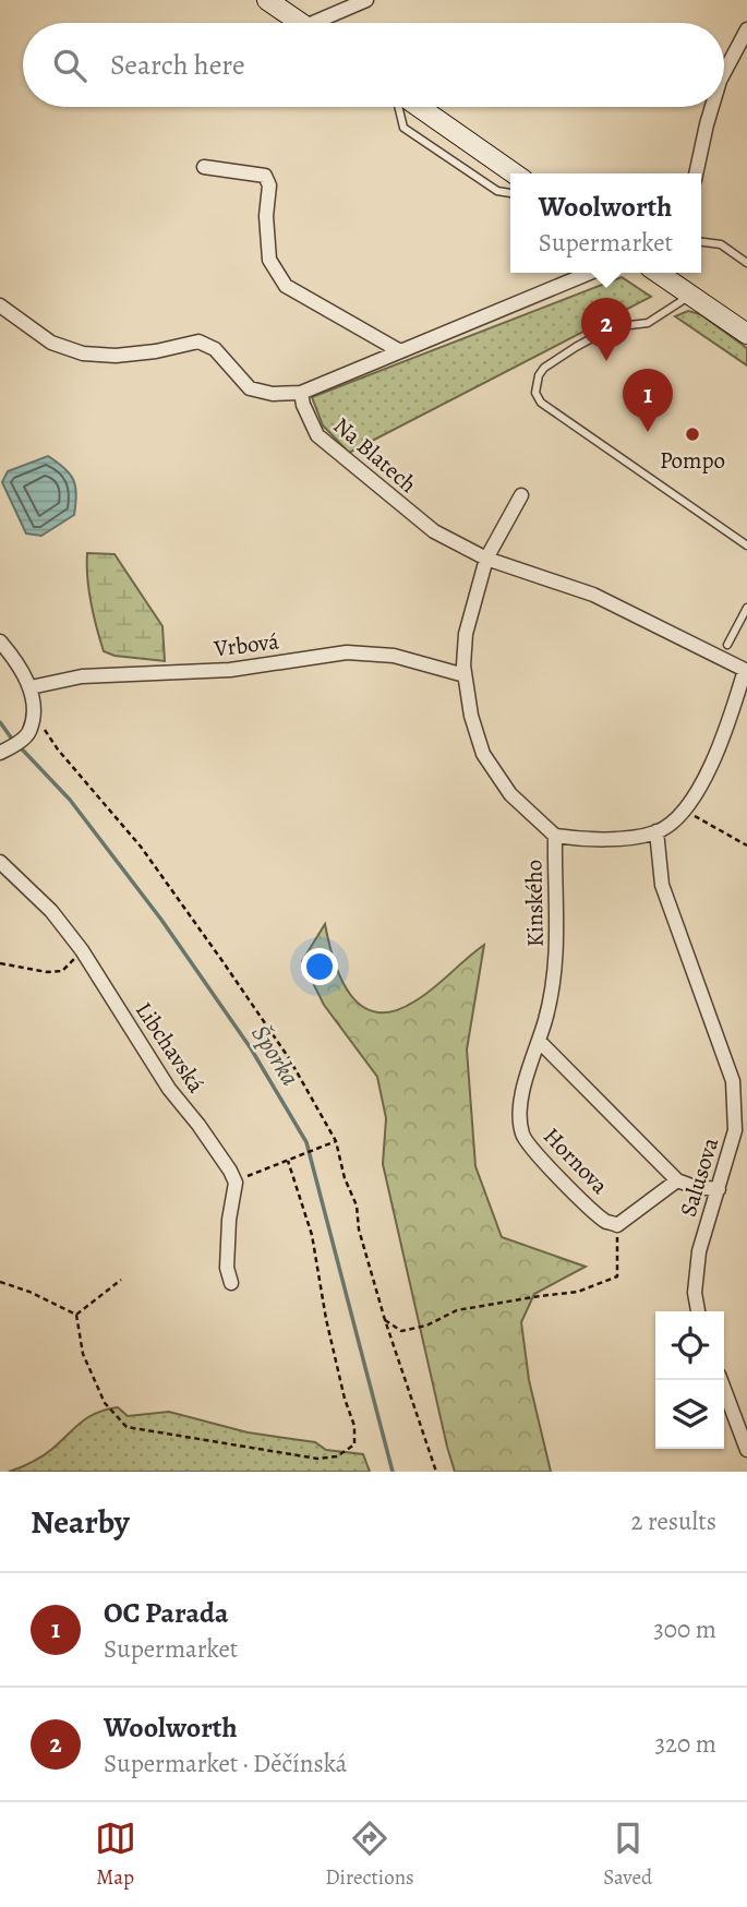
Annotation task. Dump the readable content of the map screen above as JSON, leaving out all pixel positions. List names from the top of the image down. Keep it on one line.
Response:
{"streets":{"street":["Na Blatech","Vrbová","Kinského","Libchavská","Hornova","Salusova"]},"crossings":[["Na Blatech","Kinského"],["Vrbová","Kinského"],["Kinského","Hornova"]],"water":["Šporka"],"places":["Pompo"],"page":{"search":"Search here","popup":["Woolworth","Supermarket"],"pins":["2","1"],"heading":["Nearby","2 results"],"list":[{"mark":"1","name":"OC Parada","note":"Supermarket","value":"300 m"},{"mark":"2","name":"Woolworth","note":"Supermarket · Děčínská","value":"320 m"}],"nav":["Map","Directions","Saved"]}}
